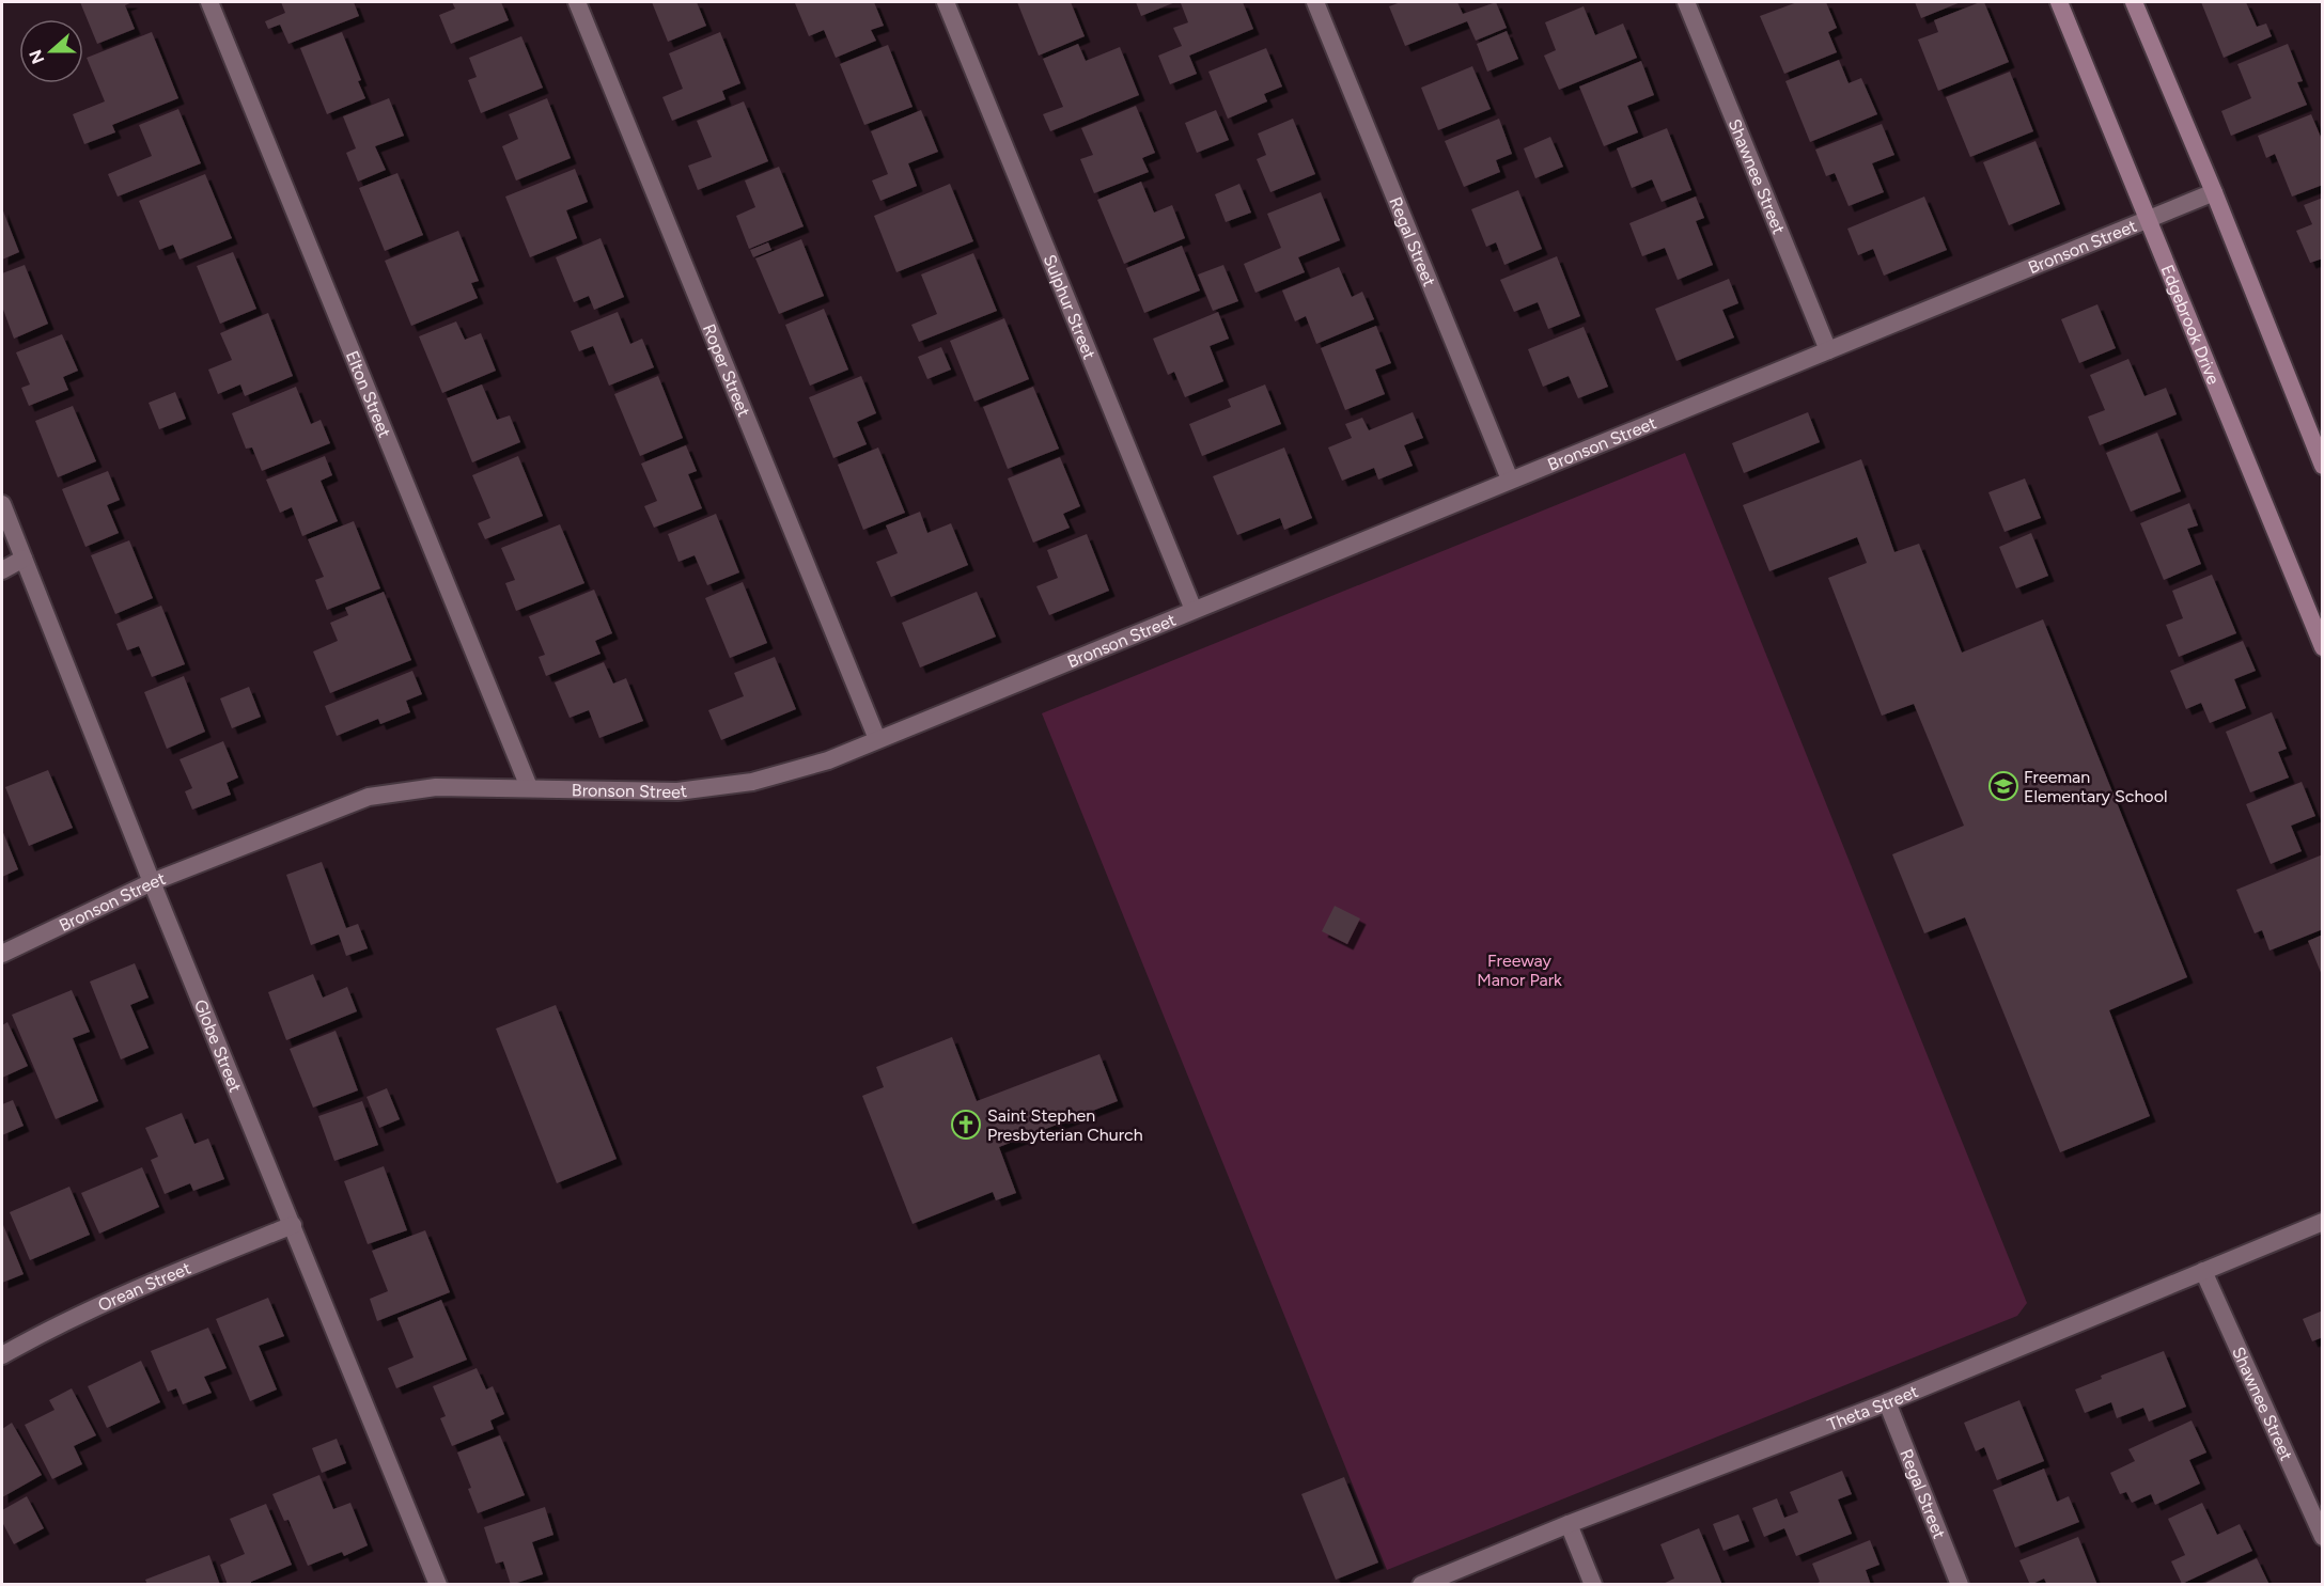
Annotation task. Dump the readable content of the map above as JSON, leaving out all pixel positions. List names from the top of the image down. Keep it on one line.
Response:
{"streets":{"main road":["Edgebrook Drive"],"street":["Shawnee Street","Regal Street","Bronson Street","Sulphur Street","Roper Street","Elton Street","Globe Street","Orean Street","Theta Street"]},"crossings":[["Shawnee Street","Bronson Street"],["Shawnee Street","Theta Street"],["Regal Street","Bronson Street"],["Regal Street","Theta Street"],["Bronson Street","Sulphur Street"],["Bronson Street","Edgebrook Drive"],["Bronson Street","Roper Street"],["Bronson Street","Elton Street"],["Bronson Street","Globe Street"],["Globe Street","Orean Street"]],"parks":["Freeway Manor Park"],"places":{"school or university":["Freeman Elementary School"],"church":["Saint Stephen Presbyterian Church"]},"north":"left"}
